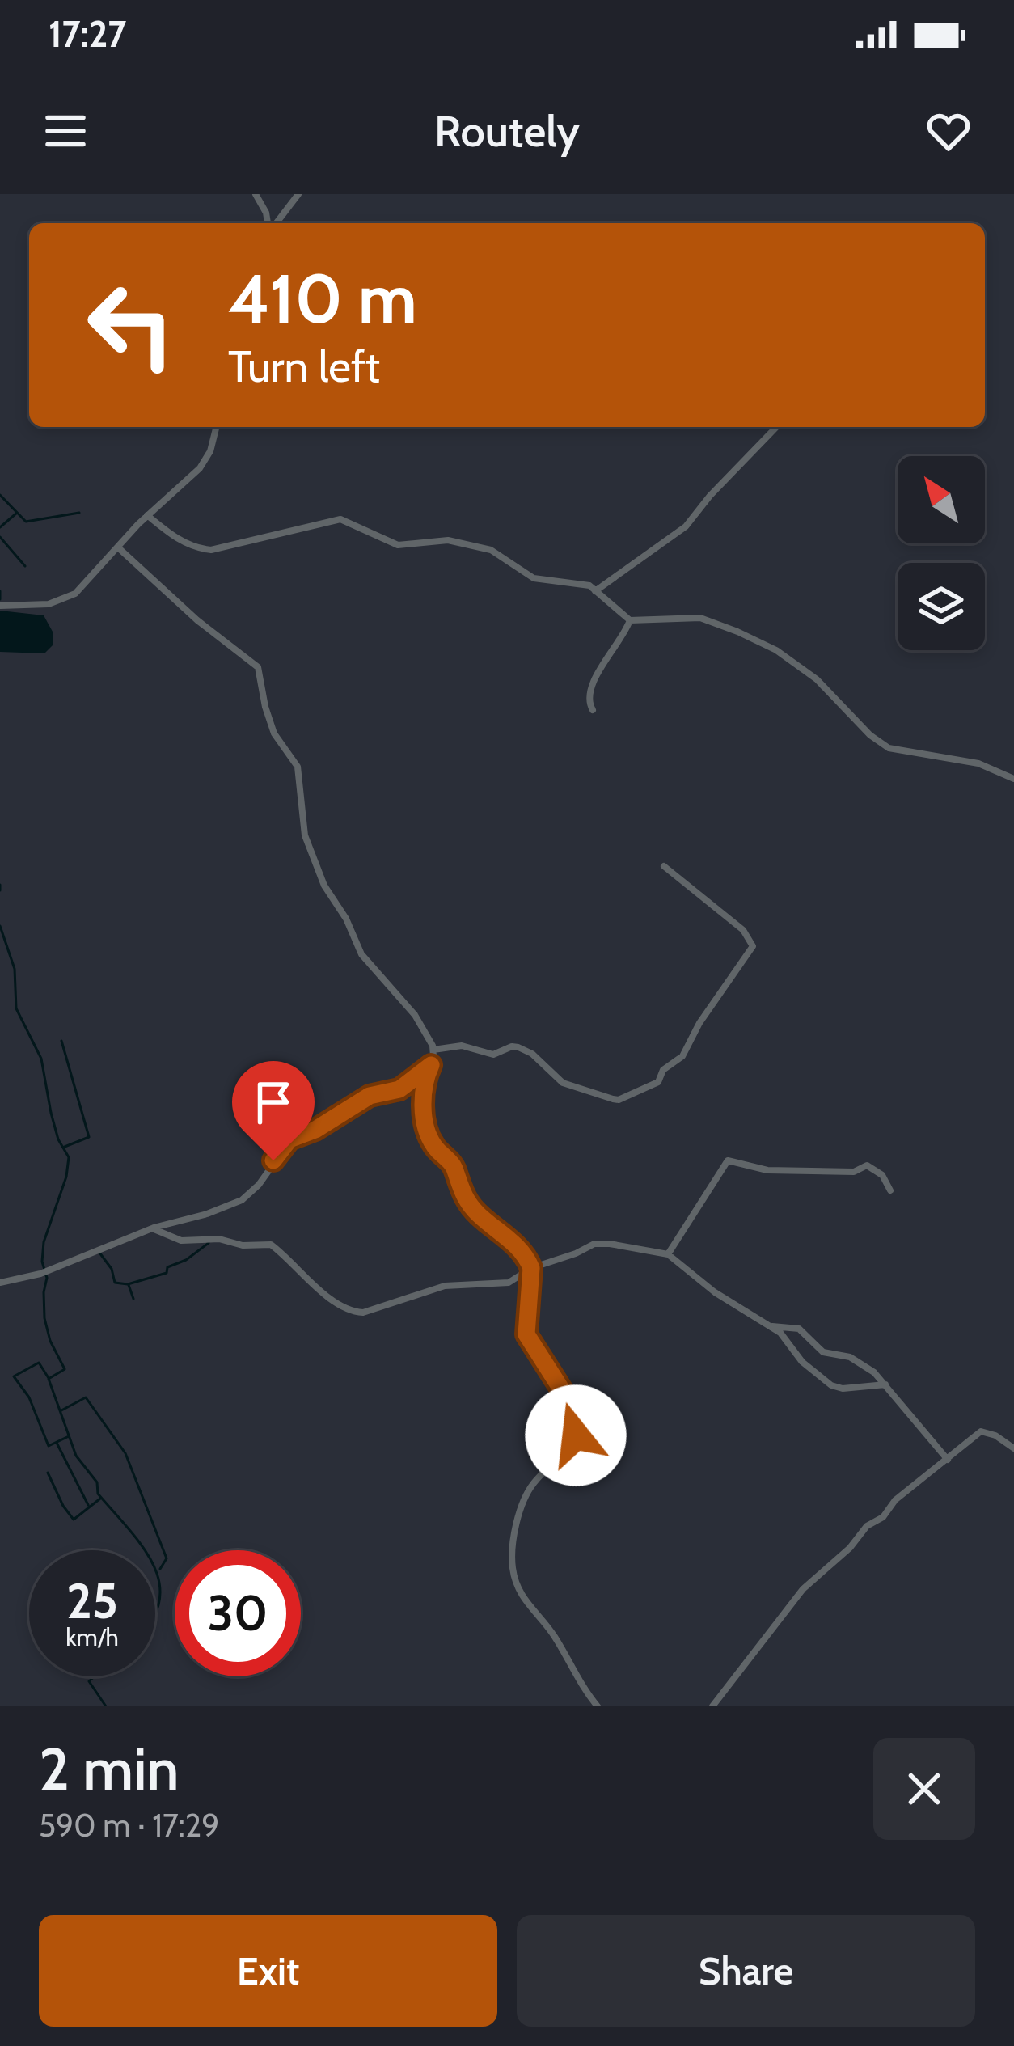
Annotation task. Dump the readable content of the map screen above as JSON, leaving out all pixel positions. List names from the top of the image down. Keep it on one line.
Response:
{"north":"top left","page":{"status":"17:27","header":"Routely","turn":["410 m","Turn left"],"speed":"25 km/h","limit":"30","heading":["2 min","590 m · 17:29"],"buttons":["Exit","Share"]}}
